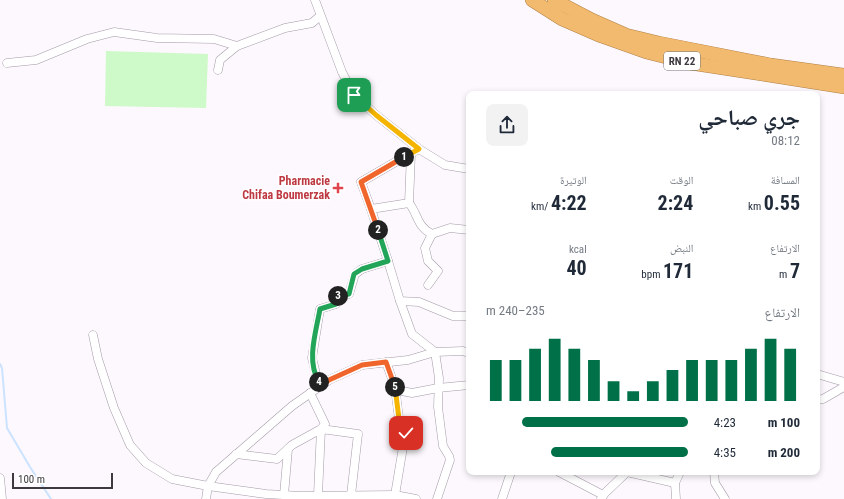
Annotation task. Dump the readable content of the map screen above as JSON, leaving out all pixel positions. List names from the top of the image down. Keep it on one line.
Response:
{"streets":{"highway":["RN 22"]},"places":{"health":["Pharmacie Chifaa Boumerzak"]},"scale_bar":"100 m","page":{"heading":["جري صباحي","08:12"],"pins":["1","2","3","4","5"],"stats":[["المسافة","0.55 km"],["الوقت","2:24"],["الوتيرة","4:22 /km"],["الارتفاع","7 m"],["النبض","171 bpm"],["kcal","40"]],"chart":["الارتفاع","235–240 m"],"list":[{"name":"100 m","note":"4:23"},{"name":"200 m","note":"4:35"}],"scale":"100 m"}}
